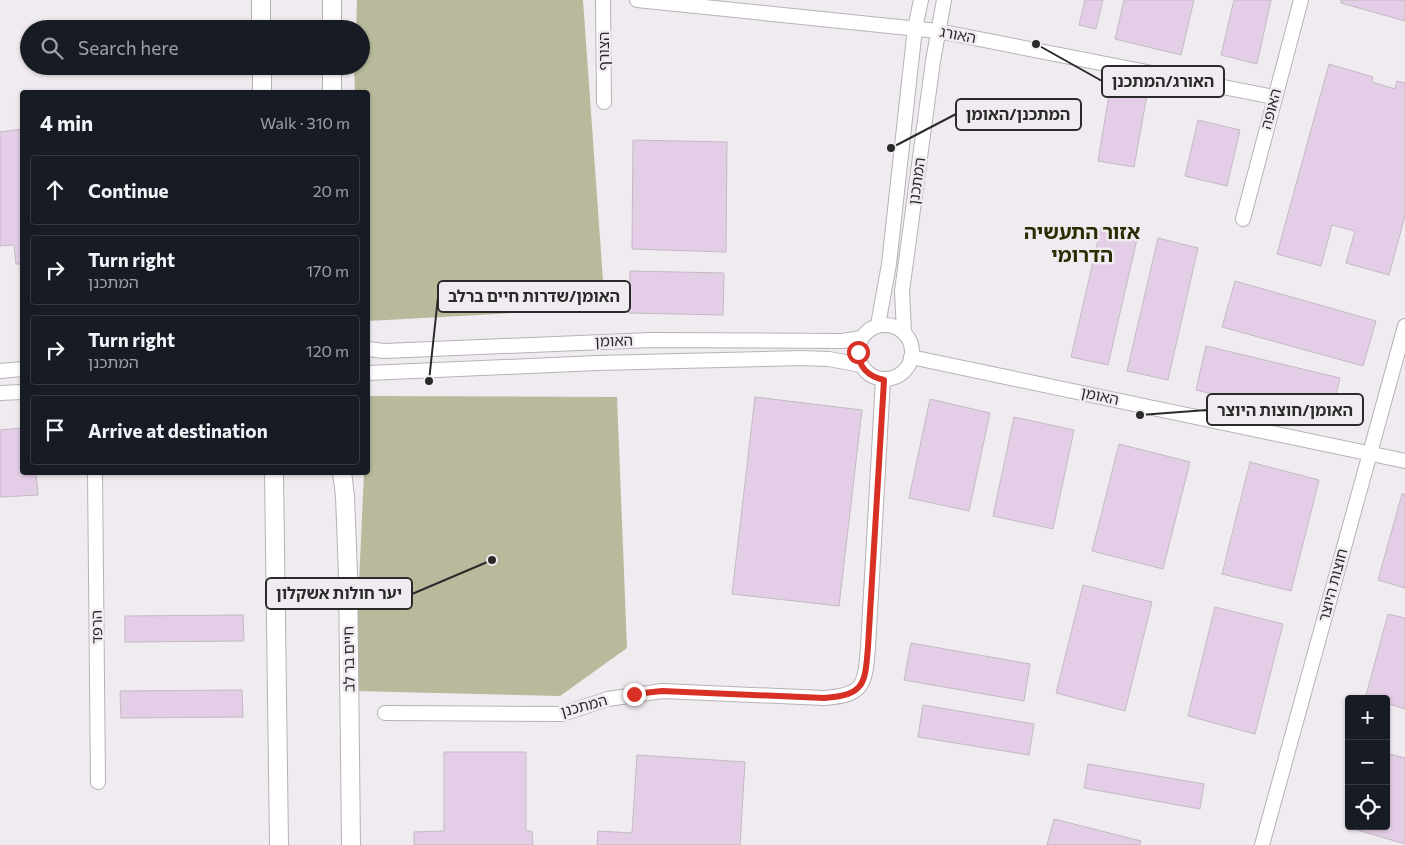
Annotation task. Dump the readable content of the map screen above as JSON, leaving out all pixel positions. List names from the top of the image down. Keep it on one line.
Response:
{"streets":{"main road":["חיים בר לב"],"street":["האורג","הצורף","האופה","המתכנן","האומן","חוצות היוצר","הרפד"]},"crossings":[["האורג","האופה"],["האורג","המתכנן"],["המתכנן","האומן"],["האומן","חוצות היוצר"]],"districts":["אזור התעשיה הדרומי"],"places":["האורג/המתכנן","המתכנן/האומן","האומן/שדרות חיים ברלב","האומן/חוצות היוצר","יער חולות אשקלון"],"page":{"search":"Search here","heading":["4 min","Walk · 310 m"],"list":[["Continue","20 m"],["Turn right","המתכנן","170 m"],["Turn right","המתכנן","120 m"],"Arrive at destination"],"map_buttons":["+","−"]}}
